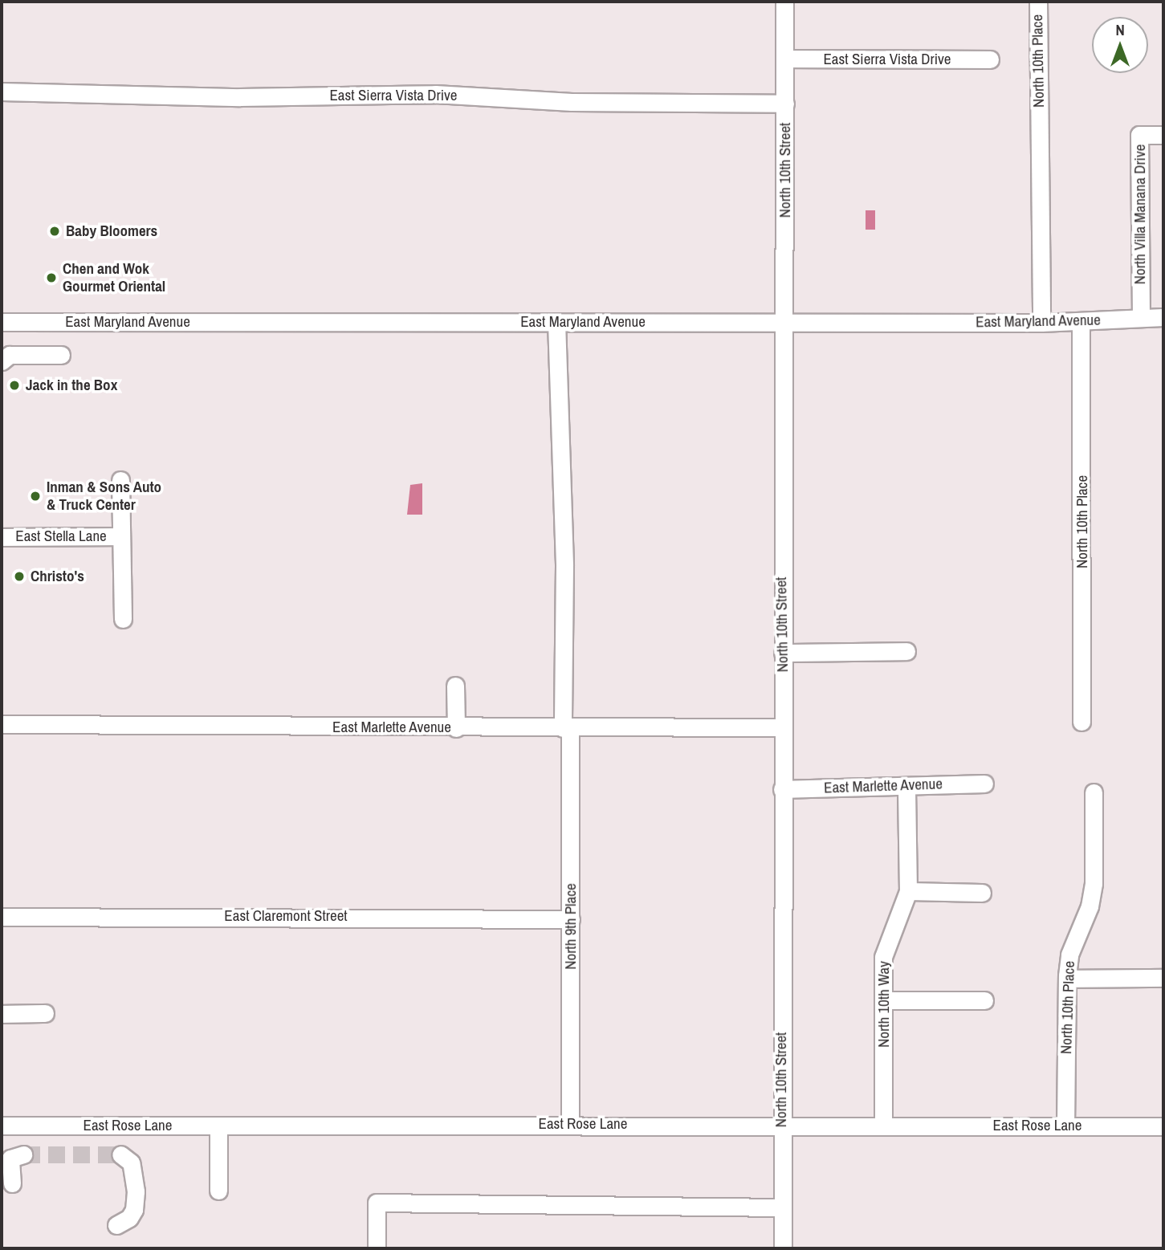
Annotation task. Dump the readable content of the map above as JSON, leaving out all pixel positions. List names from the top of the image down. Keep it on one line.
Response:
{"streets":{"street":["East Sierra Vista Drive","North 10th Place","North 10th Street","North Villa Manana Drive","East Maryland Avenue","East Stella Lane","East Marlette Avenue","East Claremont Street","North 9th Place","North 10th Way","East Rose Lane"]},"crossings":[["East Sierra Vista Drive","North 10th Street"],["North 10th Place","East Maryland Avenue"],["North 10th Place","East Rose Lane"],["North 10th Street","East Maryland Avenue"],["North 10th Street","East Marlette Avenue"],["North 10th Street","East Rose Lane"],["North Villa Manana Drive","East Maryland Avenue"],["East Maryland Avenue","North 9th Place"],["East Marlette Avenue","North 9th Place"],["East Marlette Avenue","North 10th Way"],["East Claremont Street","North 9th Place"],["North 9th Place","East Rose Lane"],["North 10th Way","East Rose Lane"]],"places":["Baby Bloomers","Chen and Wok Gourmet Oriental","Jack in the Box","Inman & Sons Auto & Truck Center","Christo's"],"north":"top"}
